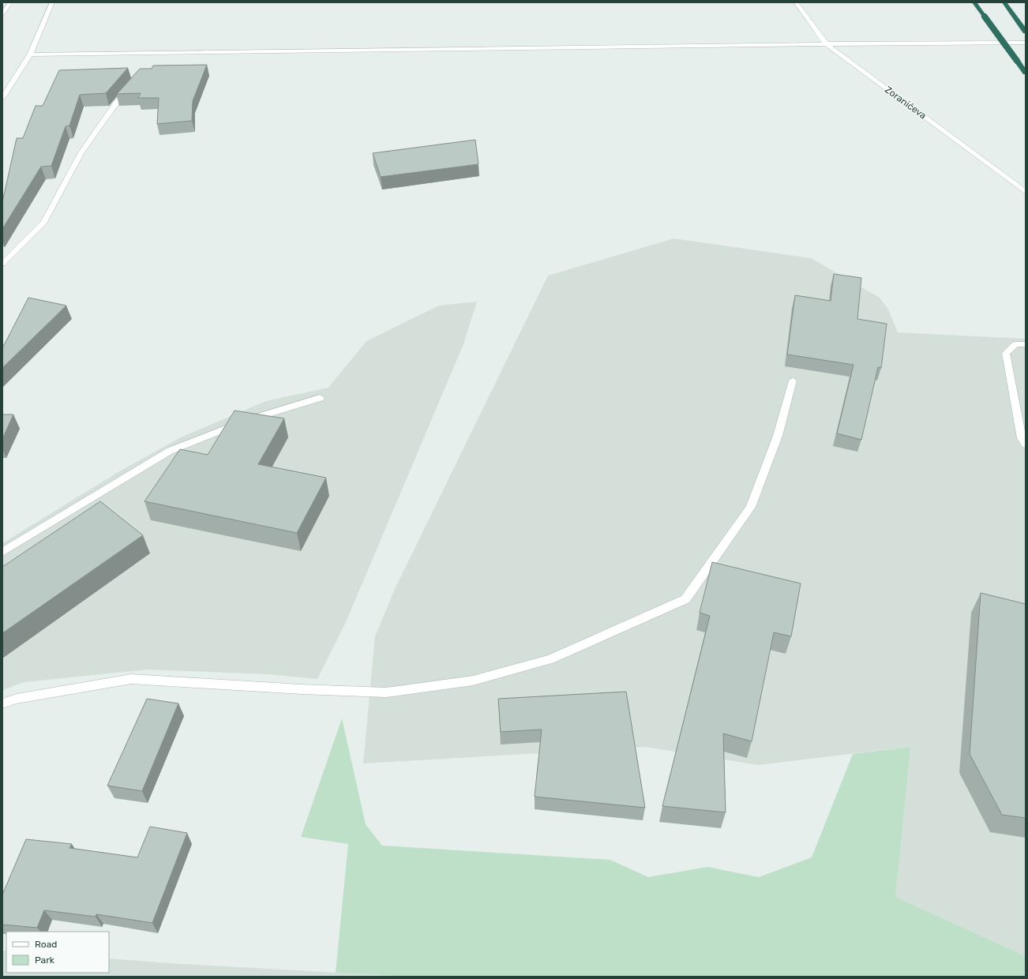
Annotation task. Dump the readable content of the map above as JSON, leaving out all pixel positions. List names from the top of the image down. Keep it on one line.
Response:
{"streets":{"street":["Zoranićeva"]},"legend":["Road","Park"]}
